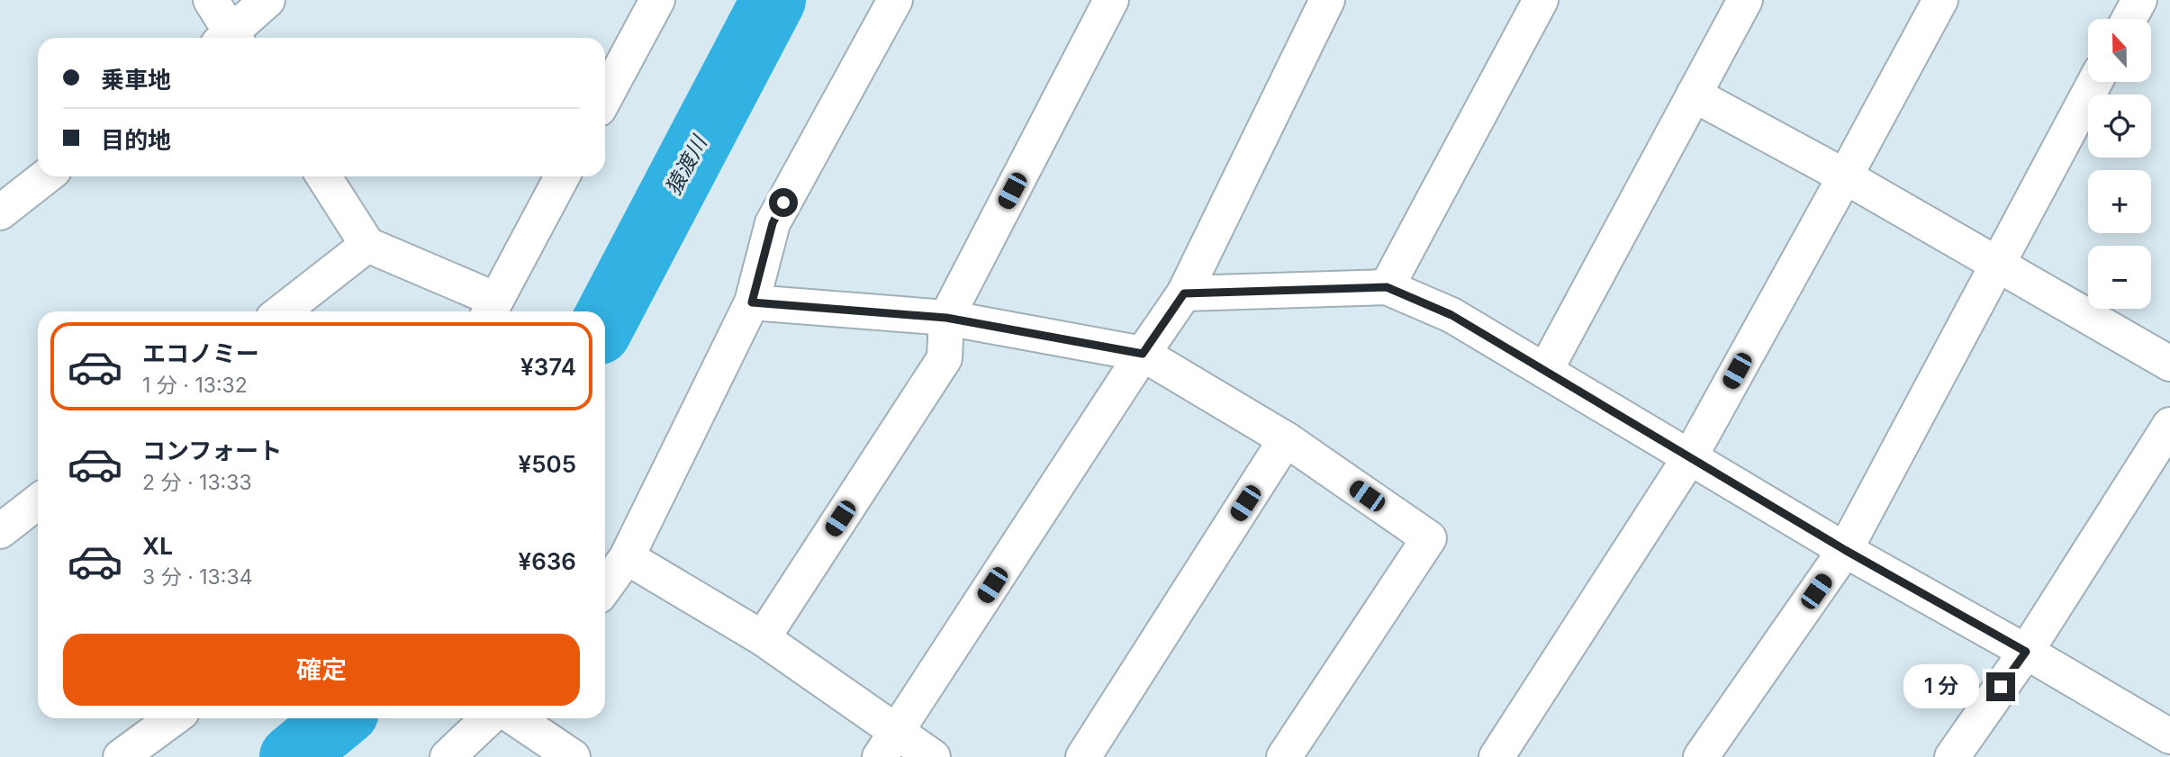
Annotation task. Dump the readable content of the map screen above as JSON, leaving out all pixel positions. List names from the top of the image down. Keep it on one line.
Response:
{"water":["猿渡川"],"north":"top","page":{"map_buttons":["+","−"],"banner":["乗車地","目的地"],"list":[{"name":"エコノミー","note":"1 分 · 13:32","value":"¥374"},{"name":"コンフォート","note":"2 分 · 13:33","value":"¥505"},{"name":"XL","note":"3 分 · 13:34","value":"¥636"}],"buttons":"確定","bubble":"1 分"}}
